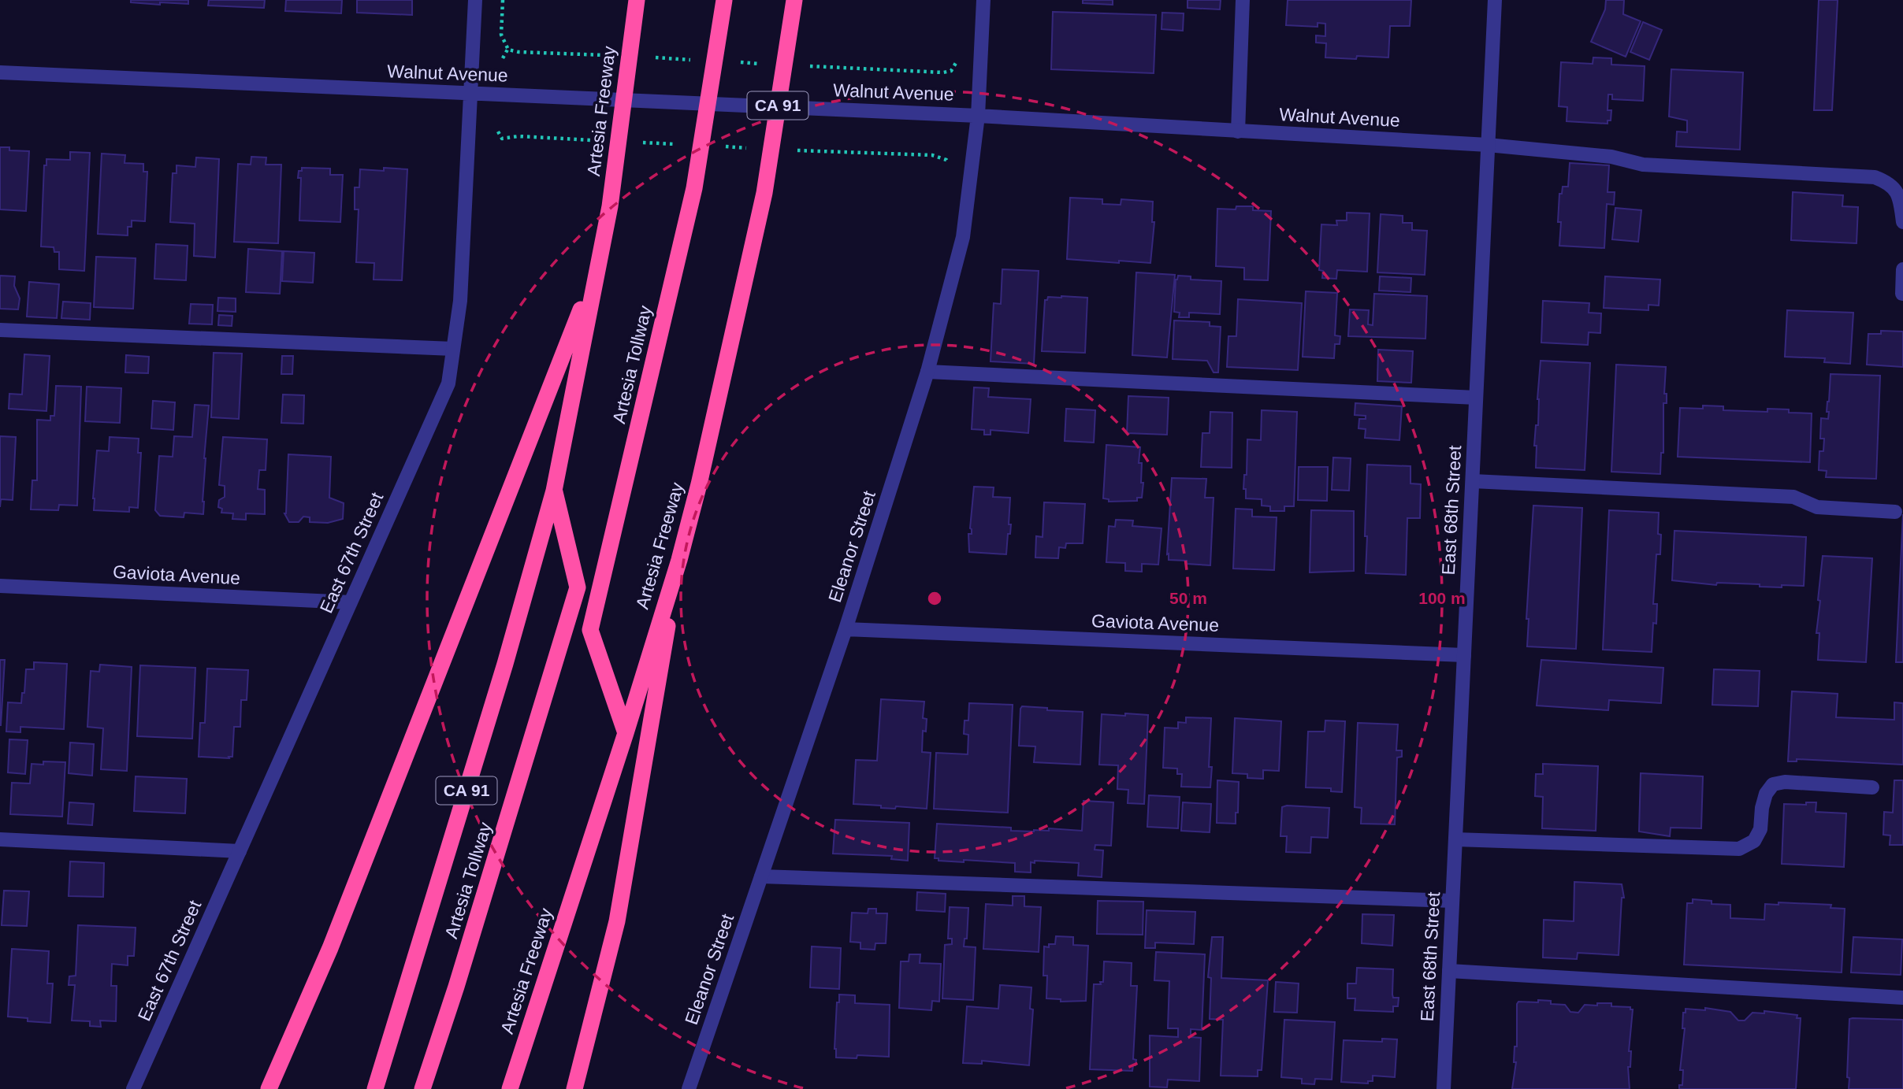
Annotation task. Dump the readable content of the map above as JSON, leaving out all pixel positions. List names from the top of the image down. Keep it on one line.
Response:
{"streets":{"highway":["CA 91","Artesia Freeway","Artesia Tollway"],"street":["Walnut Avenue","East 68th Street","Eleanor Street","East 67th Street","Gaviota Avenue"]},"crossings":[["Walnut Avenue","East 68th Street"],["Walnut Avenue","Eleanor Street"],["Walnut Avenue","East 67th Street"],["Artesia Freeway","Artesia Tollway"],["East 68th Street","Gaviota Avenue"],["Eleanor Street","Gaviota Avenue"],["East 67th Street","Gaviota Avenue"]],"rings":["50 m","100 m"]}
